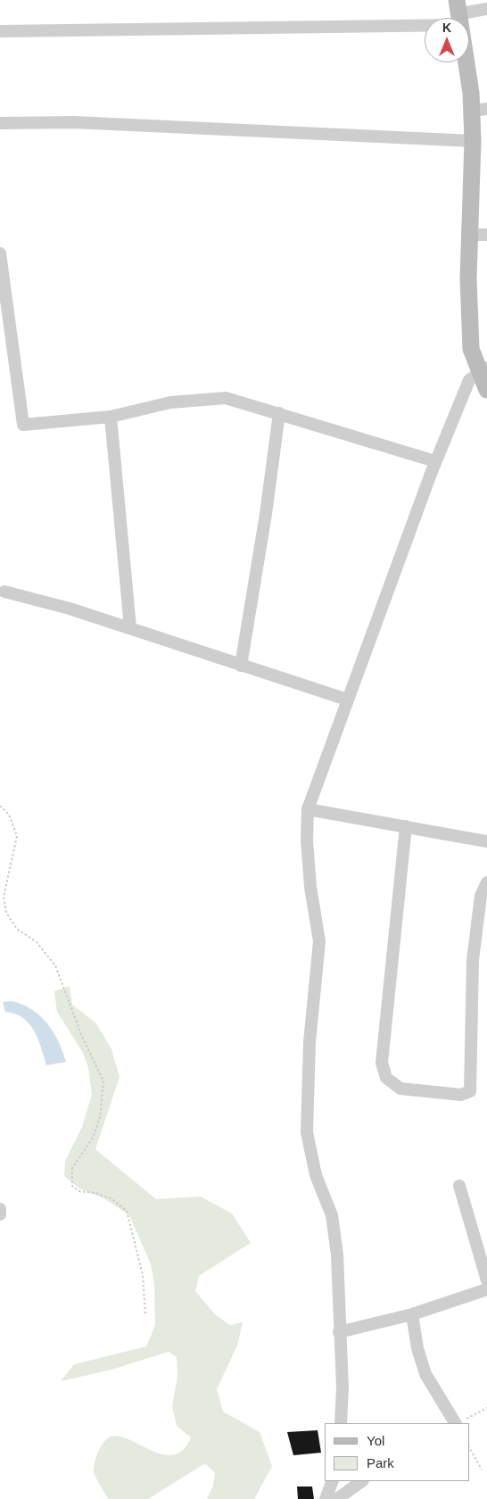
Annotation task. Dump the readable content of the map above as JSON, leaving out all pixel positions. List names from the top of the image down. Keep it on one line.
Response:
{"legend":["Yol","Park"],"north":"top"}
